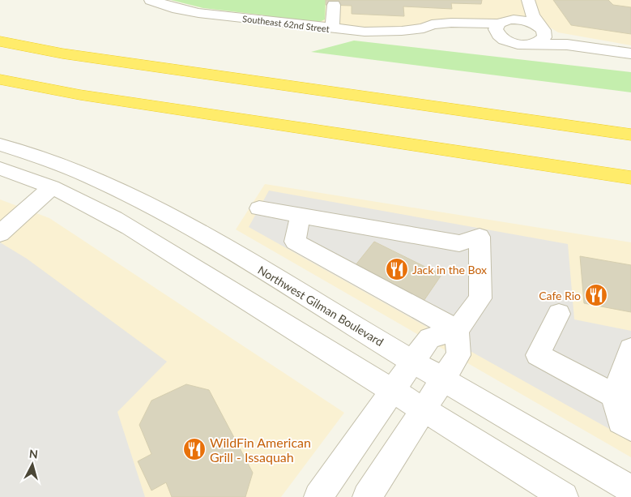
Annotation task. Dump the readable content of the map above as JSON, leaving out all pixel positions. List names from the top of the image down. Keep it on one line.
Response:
{"streets":{"street":["Southeast 62nd Street","Northwest Gilman Boulevard"]},"places":{"restaurant":["Jack in the Box","Cafe Rio","WildFin American Grill - Issaquah"]},"north":"top"}
